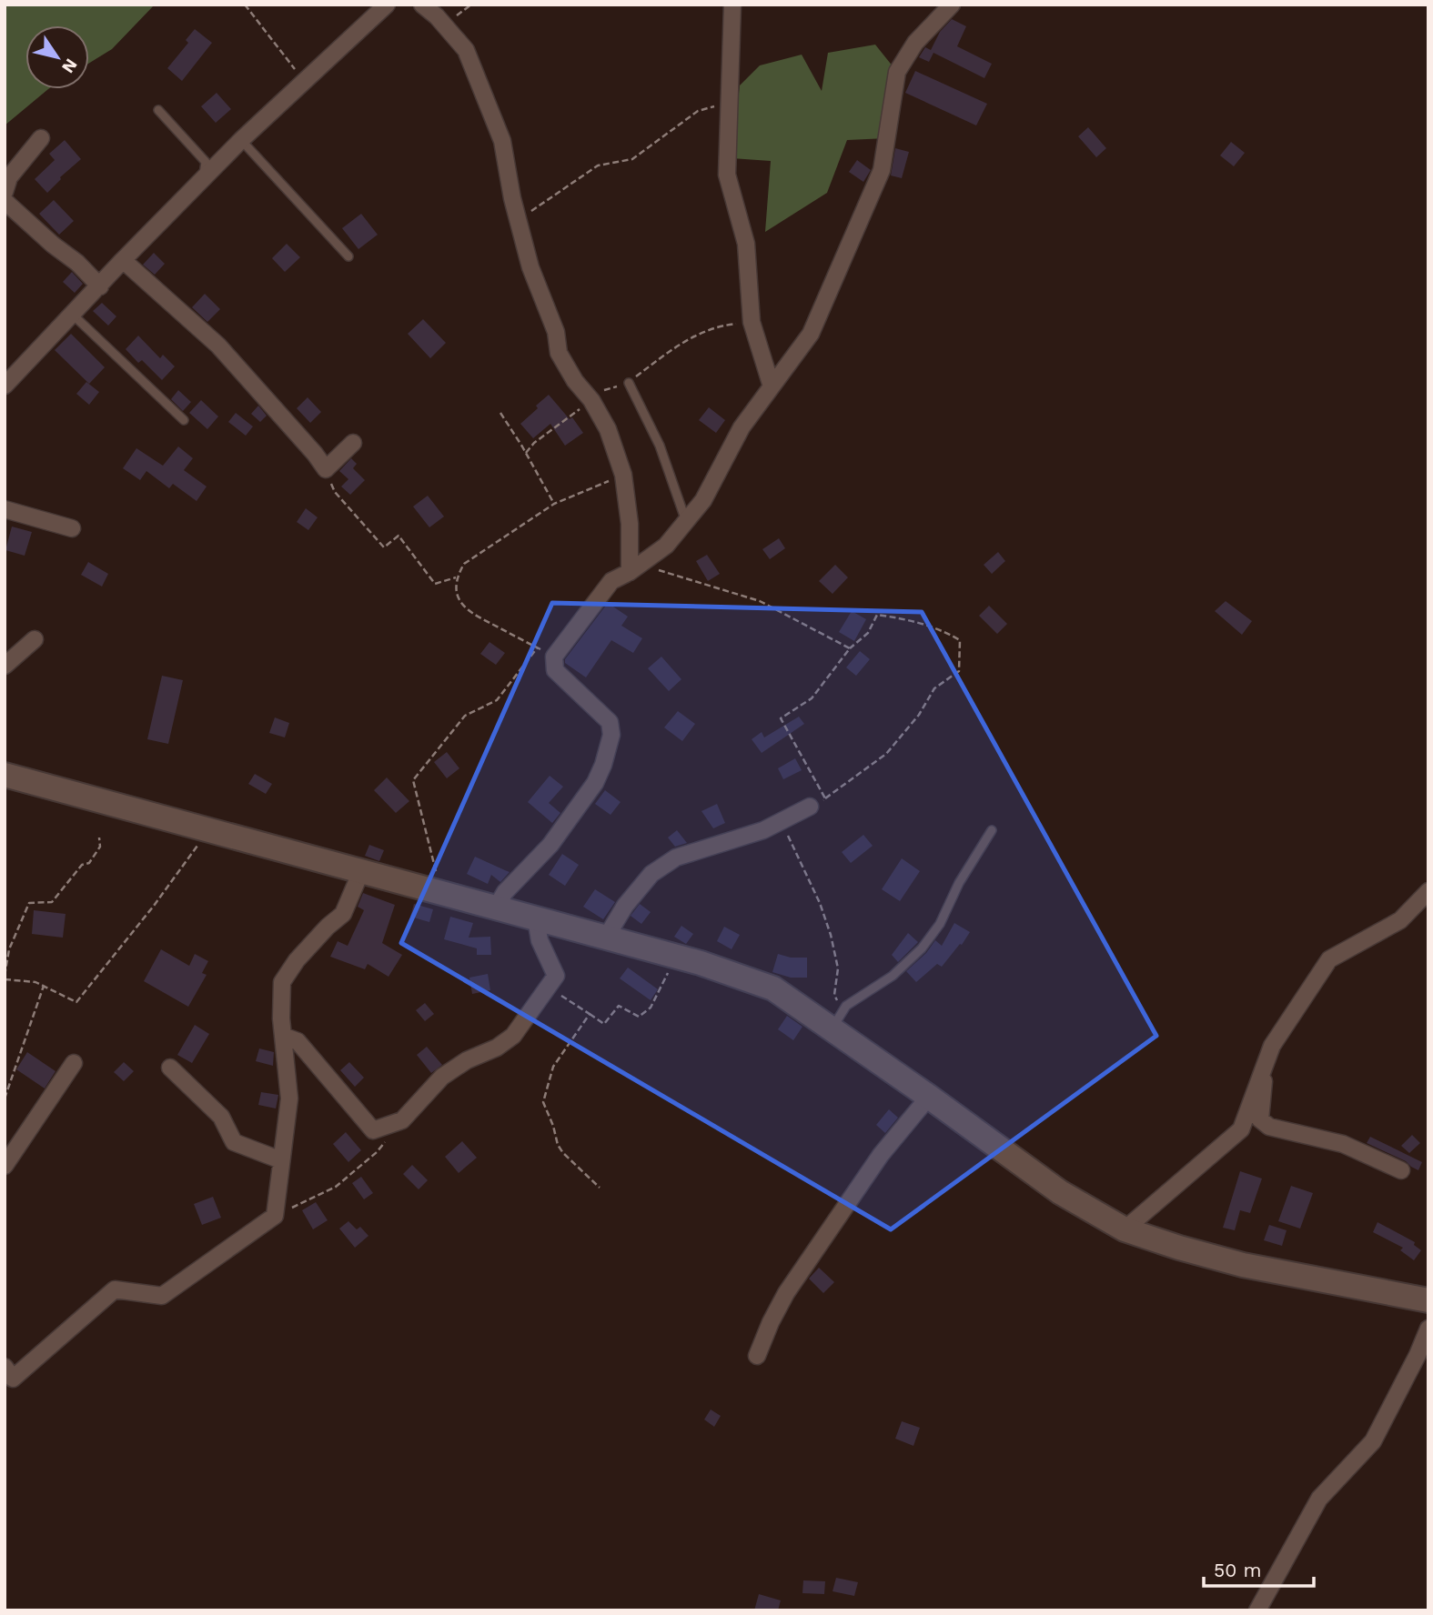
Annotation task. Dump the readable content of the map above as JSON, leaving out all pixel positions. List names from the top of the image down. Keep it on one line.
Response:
{"scale_bar":"50 m","north":"bottom right"}
